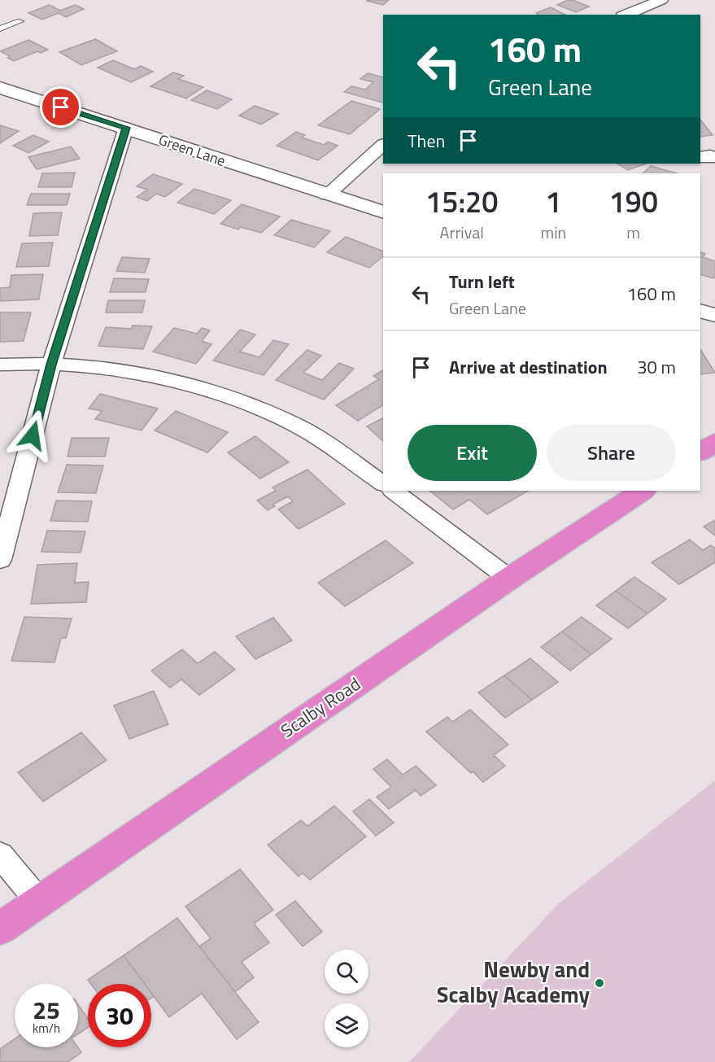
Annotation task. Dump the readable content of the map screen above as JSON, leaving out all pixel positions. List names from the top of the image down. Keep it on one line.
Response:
{"streets":{"highway":["Scalby Road"],"street":["Green Lane"]},"places":["Newby and Scalby Academy"],"page":{"turn":["160 m","Green Lane"],"then":"Then","eta":["15:20","Arrival","1","min","190","m"],"list":[{"name":"Turn left","note":"Green Lane","value":"160 m"},{"name":"Arrive at destination","value":"30 m"}],"buttons":["Exit","Share"],"speed":"25 km/h","limit":"30"}}
